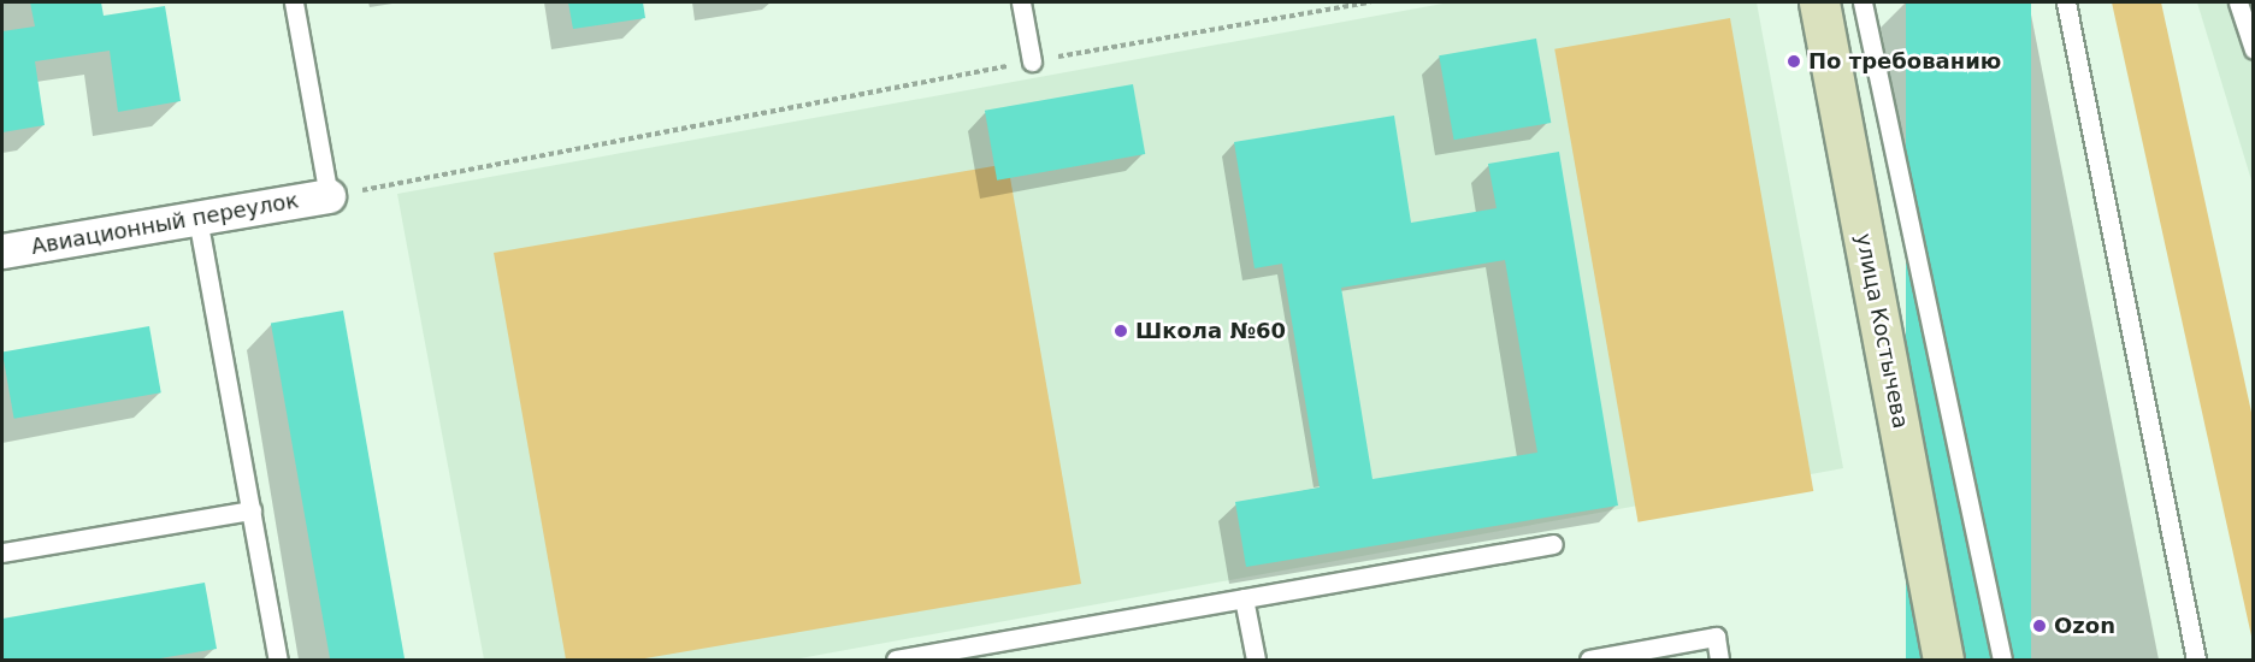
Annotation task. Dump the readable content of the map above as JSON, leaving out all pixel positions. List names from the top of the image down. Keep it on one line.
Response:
{"streets":{"main road":["улица Костычева"],"street":["Авиационный переулок"]},"places":["По требованию","Школа №60","Ozon"]}
